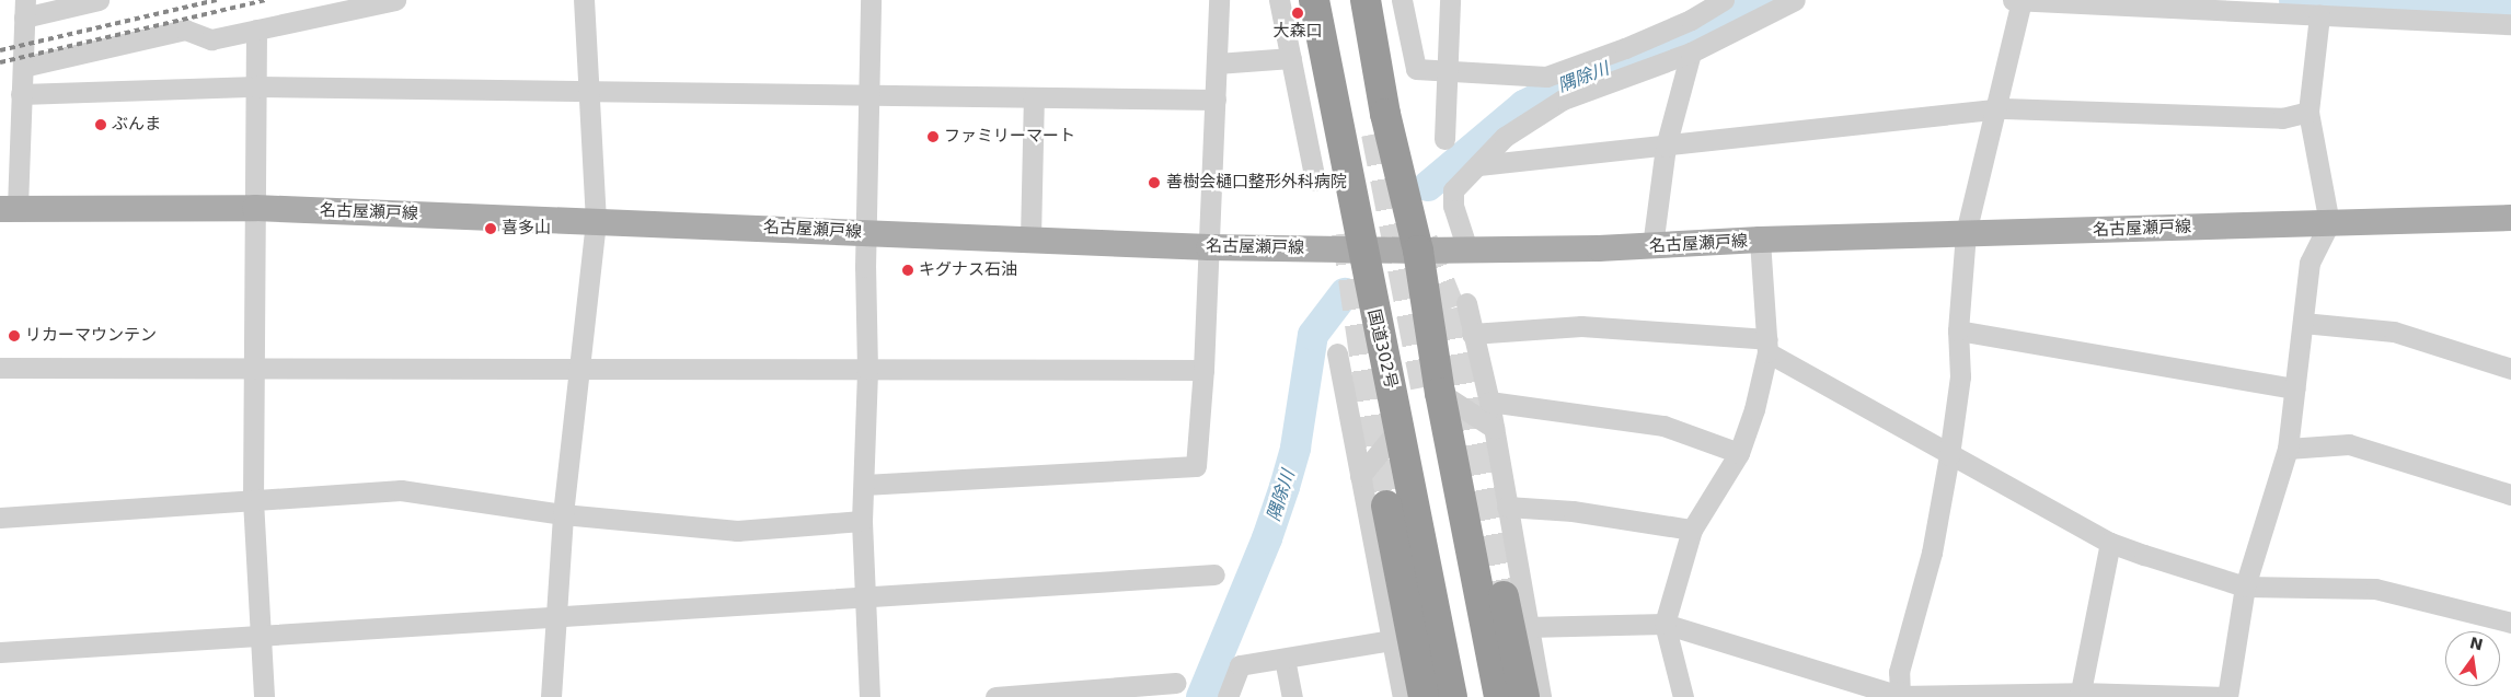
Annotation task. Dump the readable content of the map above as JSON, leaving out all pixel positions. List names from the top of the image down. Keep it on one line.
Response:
{"streets":{"highway":["国道302号"],"main road":["名古屋瀬戸線"]},"crossings":[["名古屋瀬戸線","国道302号"]],"water":["隅除川"],"places":["大森口","ぶんま","ファミリーマート","善樹会樋口整形外科病院","喜多山","キグナス石油","リカーマウンテン"],"north":"top"}
